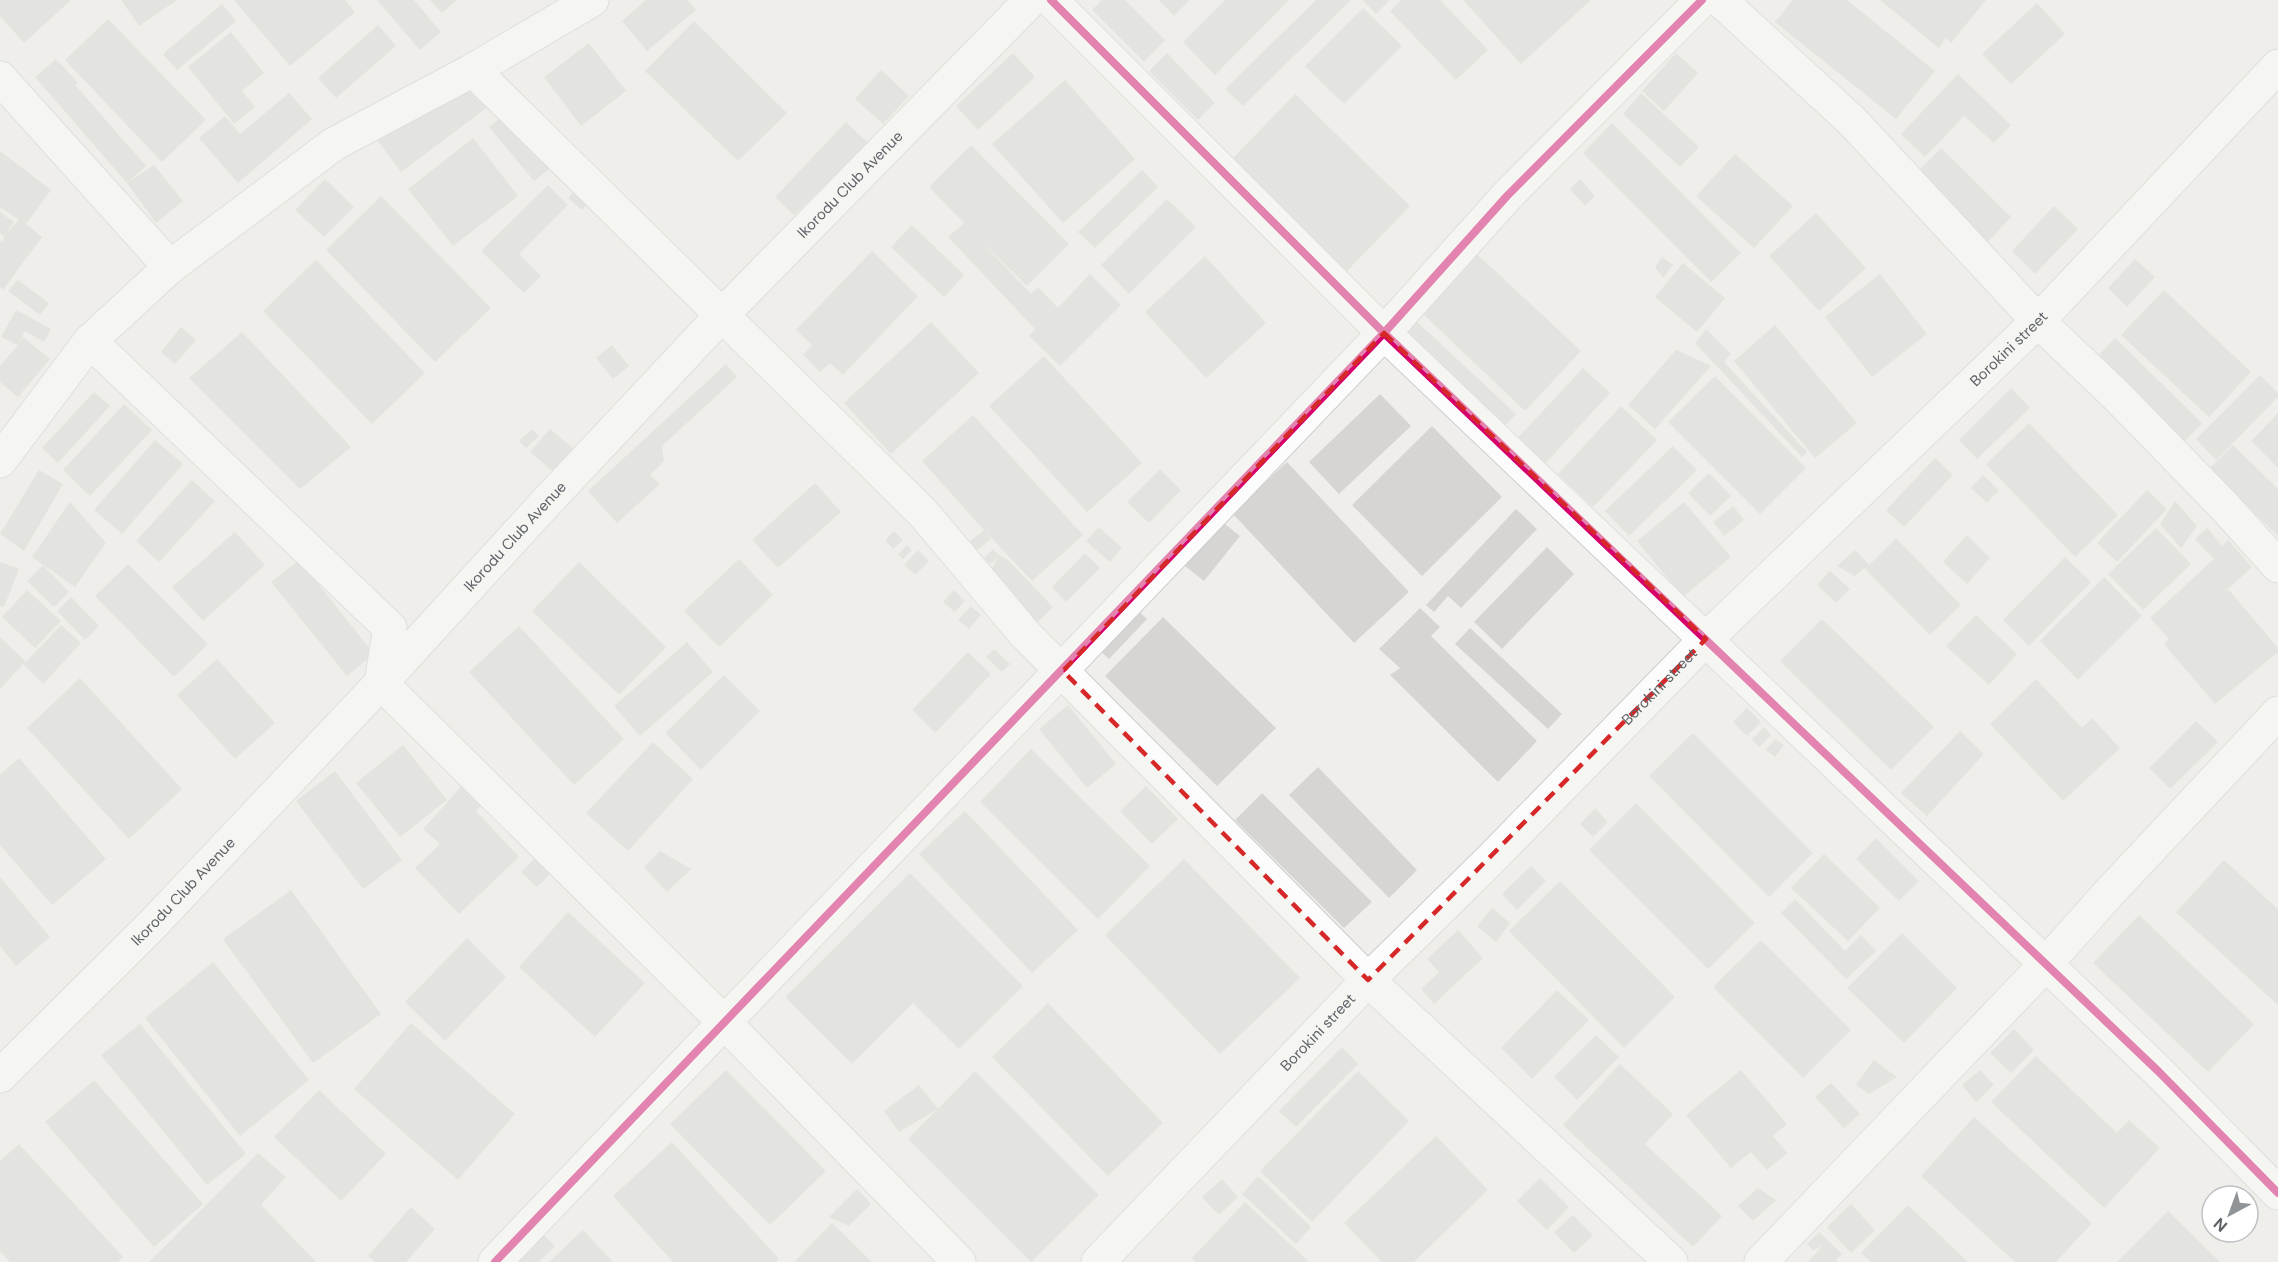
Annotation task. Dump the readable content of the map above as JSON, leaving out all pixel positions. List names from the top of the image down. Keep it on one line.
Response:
{"streets":{"street":["Ikorodu Club Avenue","Borokini street"]},"north":"bottom left"}
